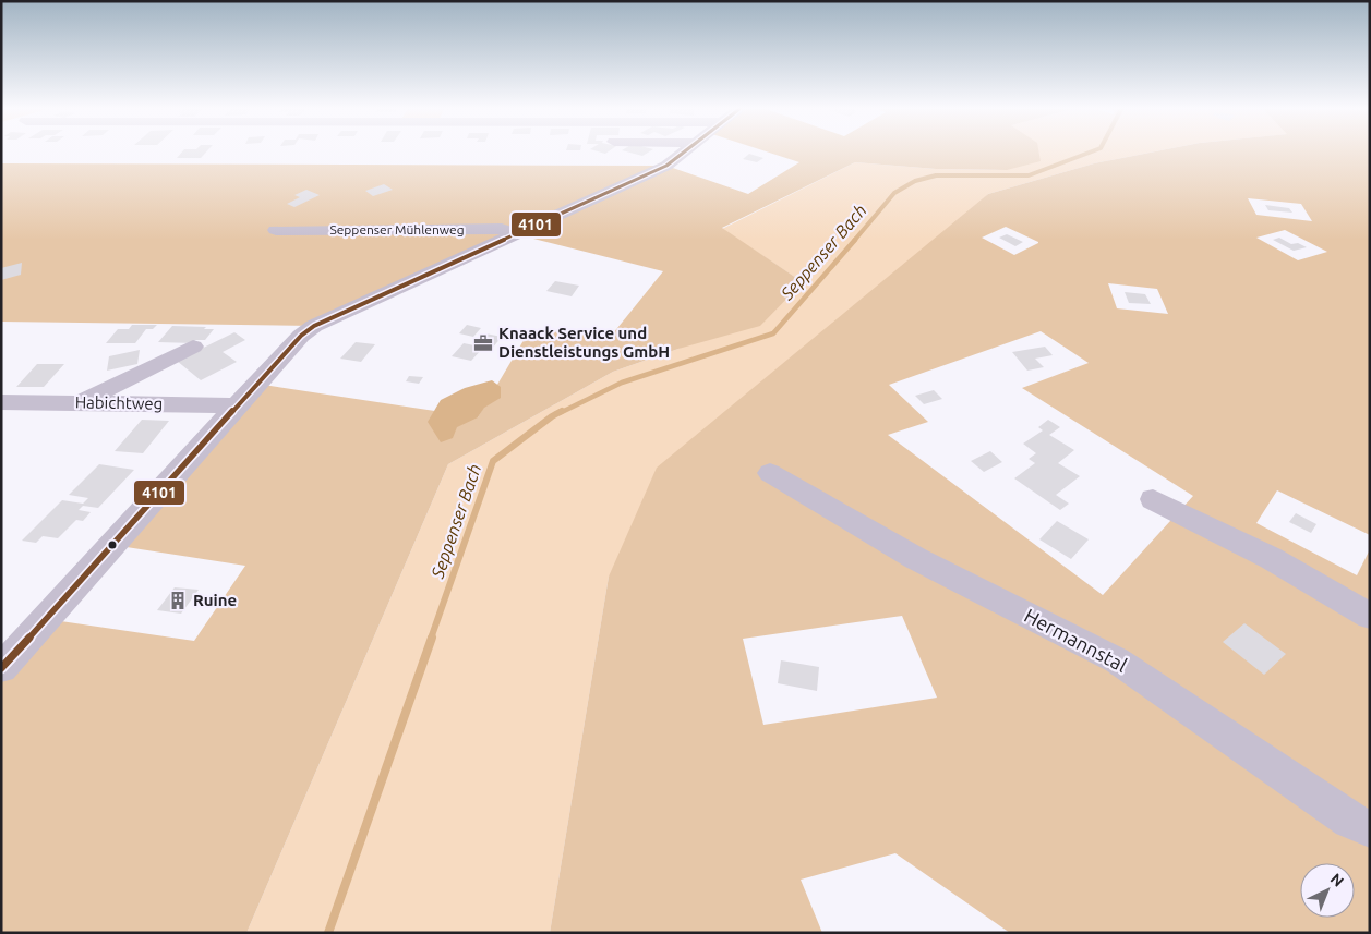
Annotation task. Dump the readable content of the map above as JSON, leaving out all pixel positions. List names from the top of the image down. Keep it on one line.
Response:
{"streets":{"street":["Seppenser Mühlenweg","Habichtweg","Hermannstal"]},"crossings":[["Seppenser Mühlenweg","Habichtweg"]],"water":["Seppenser Bach"],"places":{"office":["Knaack Service und Dienstleistungs GmbH"],"building":["Ruine"]},"lines":["transit line 4101"],"north":"top right"}
